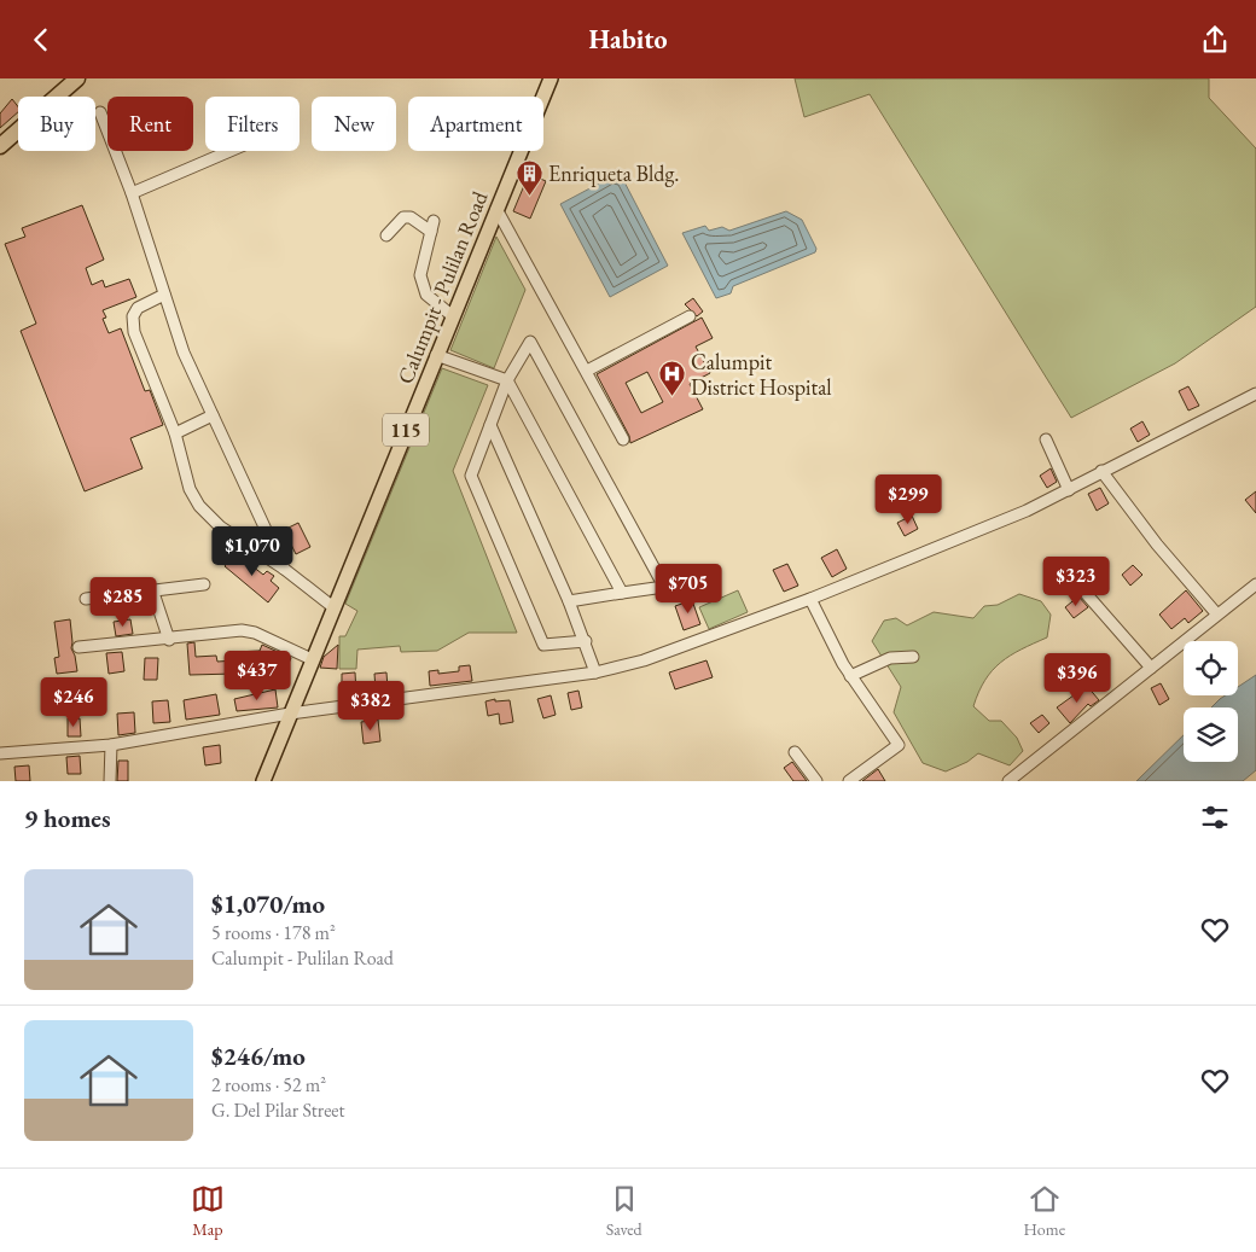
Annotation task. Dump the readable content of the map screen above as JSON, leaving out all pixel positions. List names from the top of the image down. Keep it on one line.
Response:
{"streets":{"main road":["Calumpit - Pulilan Road","115"]},"places":{"building":["Enriqueta Bldg."],"hospital":["Calumpit District Hospital"]},"page":{"header":"Habito","chip":["Buy","Rent","Filters","New","Apartment"],"price":["$299","$1,070","$323","$705","$285","$437","$396","$246","$382"],"heading":"9 homes","list":[{"name":"$1,070/mo","note":"5 rooms · 178 m² · Calumpit - Pulilan Road"},{"name":"$246/mo","note":"2 rooms · 52 m² · G. Del Pilar Street"}],"tabs":["Map","Saved","Home"]}}
